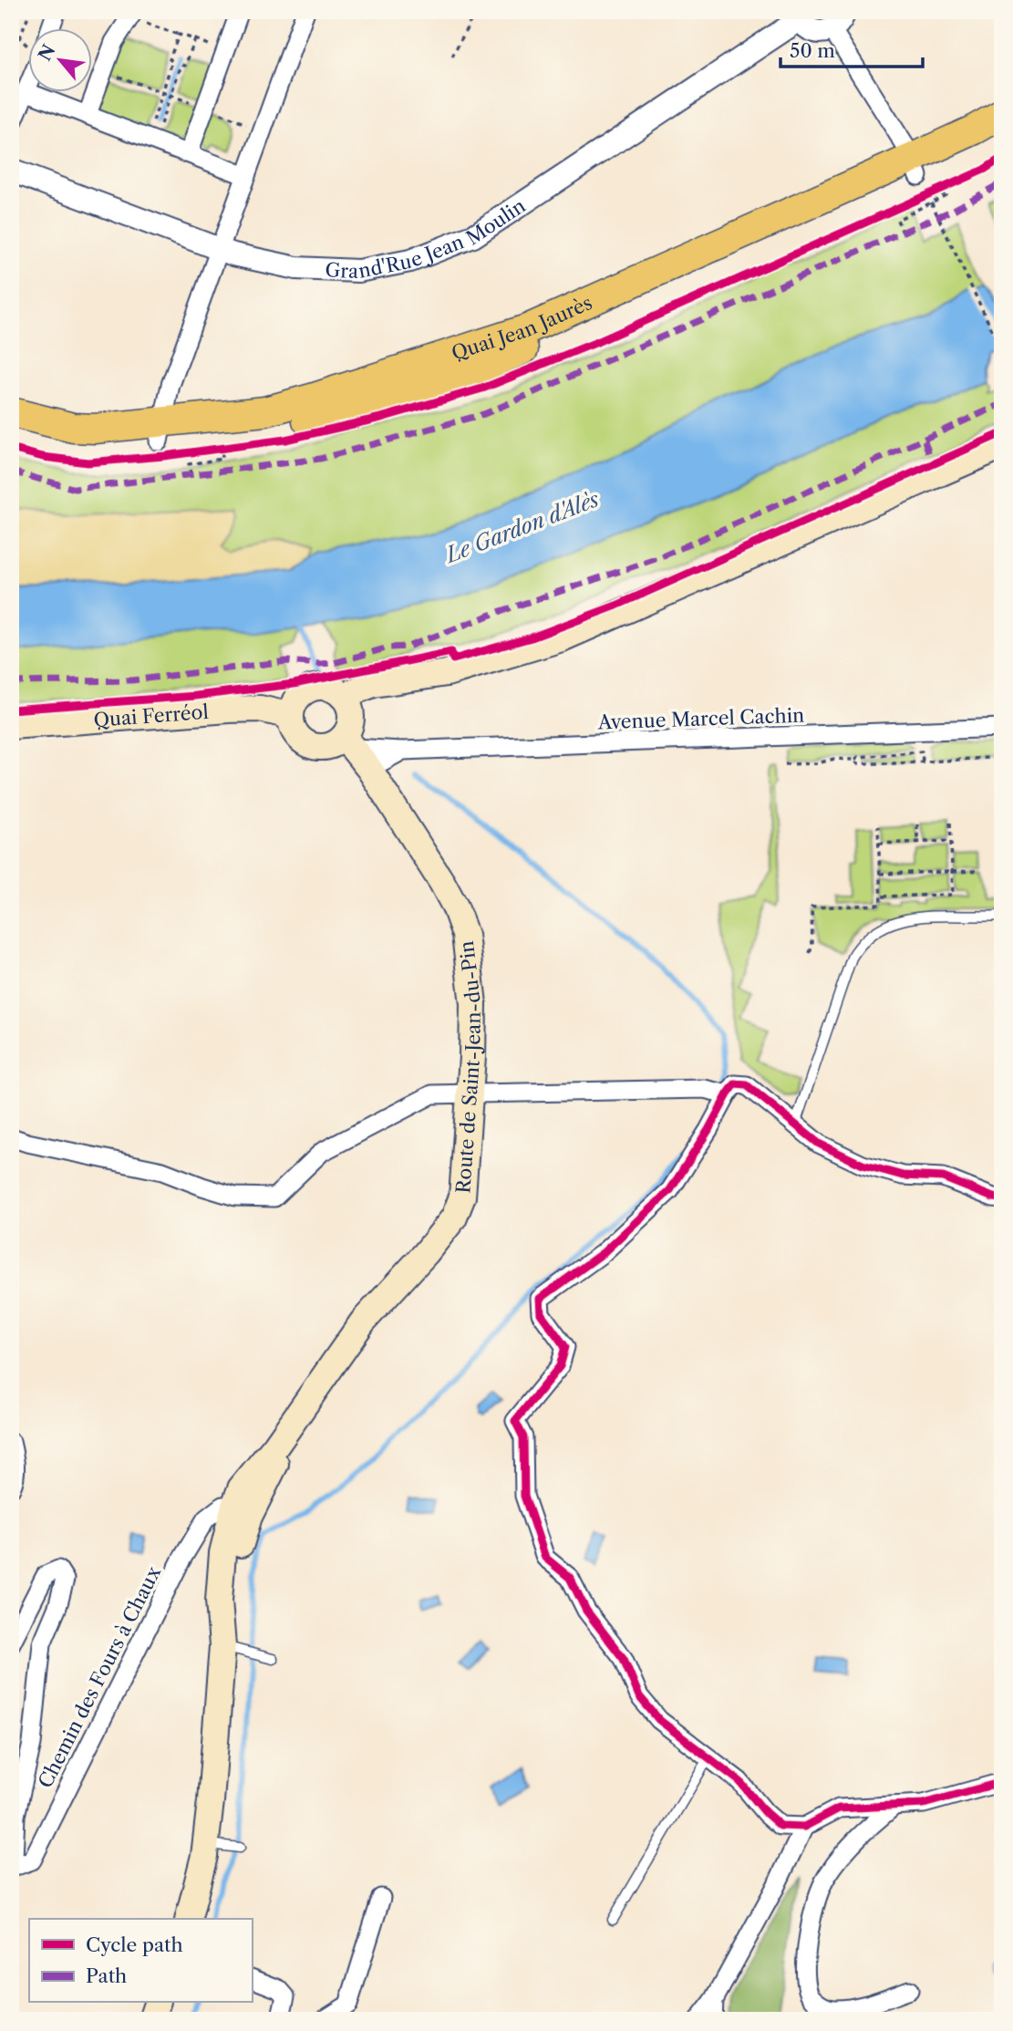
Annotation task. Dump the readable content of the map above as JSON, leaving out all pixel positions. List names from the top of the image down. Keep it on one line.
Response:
{"streets":{"main road":["Quai Jean Jaurès","Quai Ferréol","Route de Saint-Jean-du-Pin"],"street":["Grand'Rue Jean Moulin","Avenue Marcel Cachin","Chemin des Fours à Chaux"]},"crossings":[["Quai Ferréol","Avenue Marcel Cachin"],["Quai Ferréol","Route de Saint-Jean-du-Pin"],["Avenue Marcel Cachin","Route de Saint-Jean-du-Pin"],["Route de Saint-Jean-du-Pin","Chemin des Fours à Chaux"]],"water":["Le Gardon d'Alès"],"legend":["Cycle path","Path"],"scale_bar":"50 m","north":"top left"}
